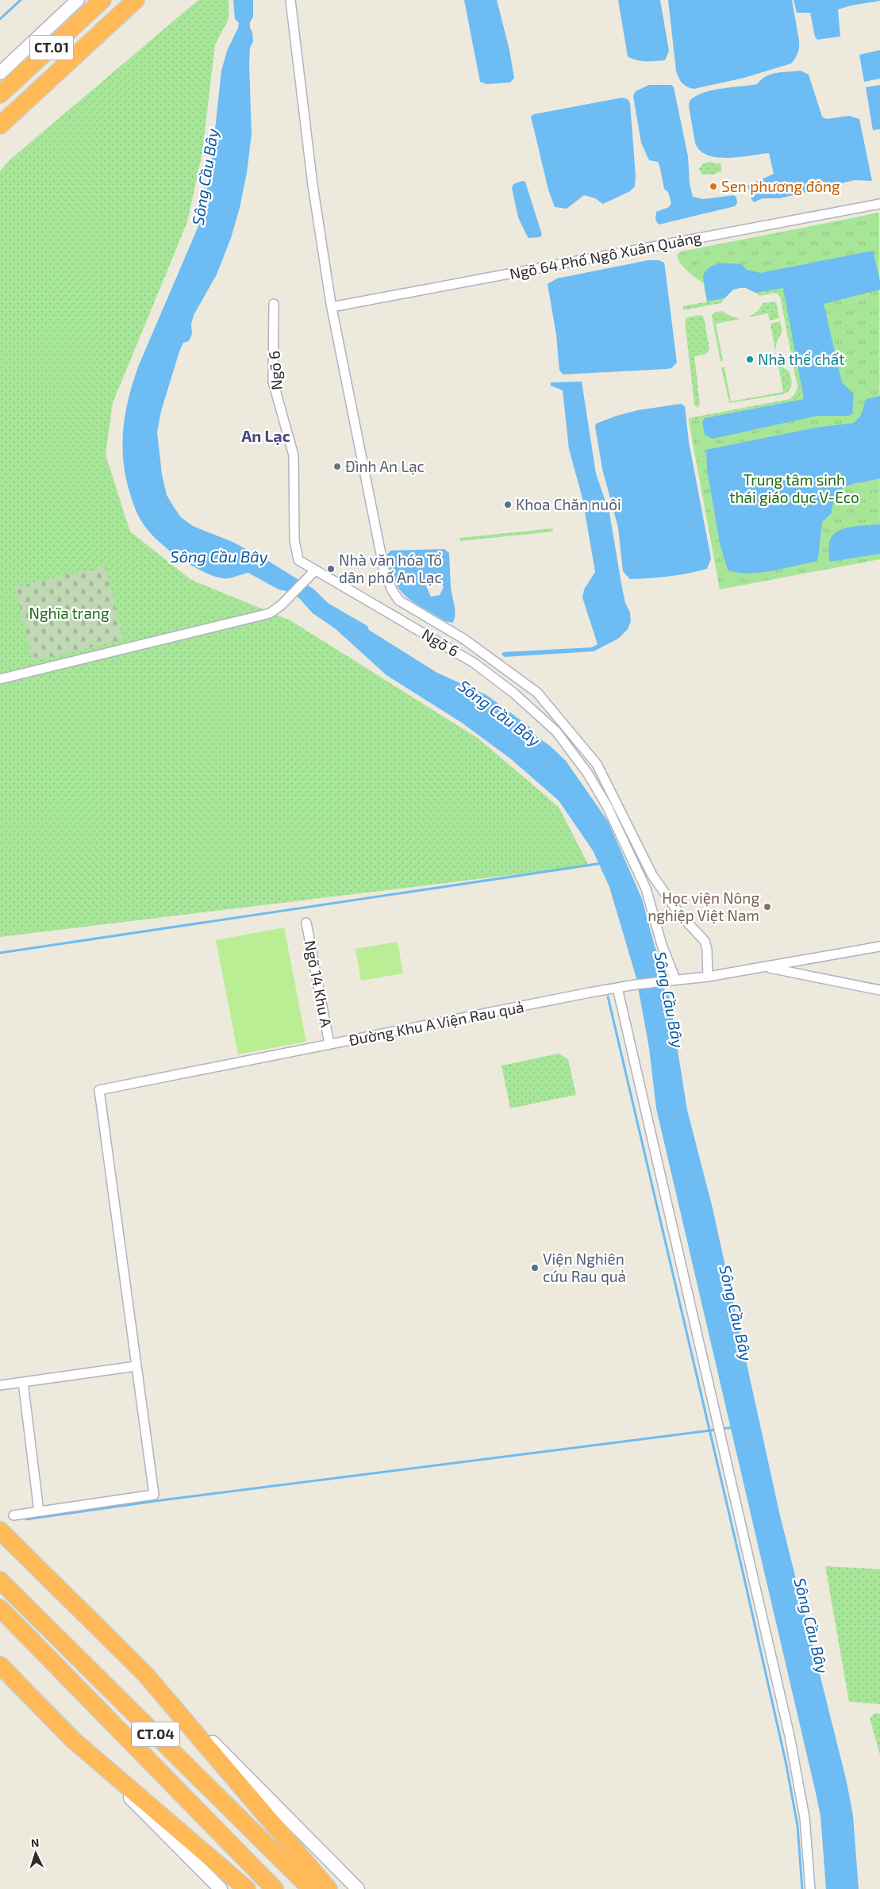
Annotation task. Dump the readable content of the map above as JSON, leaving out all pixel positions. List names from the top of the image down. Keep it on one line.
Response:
{"streets":{"highway":["CT.01","CT.04"],"street":["Ngõ 64 Phố Ngô Xuân Quảng","Ngõ 6","Ngõ 14 Khu A","Đường Khu A Viện Rau quả"]},"crossings":[["Ngõ 6","Đường Khu A Viện Rau quả"],["Ngõ 14 Khu A","Đường Khu A Viện Rau quả"]],"districts":["An Lạc"],"water":["Sông Cầu Bây"],"parks":["Trung tâm sinh thái giáo dục V-Eco","Nghĩa trang"],"places":["Sen phương đông","Nhà thể chất","Đình An Lạc","Khoa Chăn nuôi","Nhà văn hóa Tổ dân phố An Lạc","Học viện Nông nghiệp Việt Nam","Viện Nghiên cứu Rau quả"],"north":"top"}
